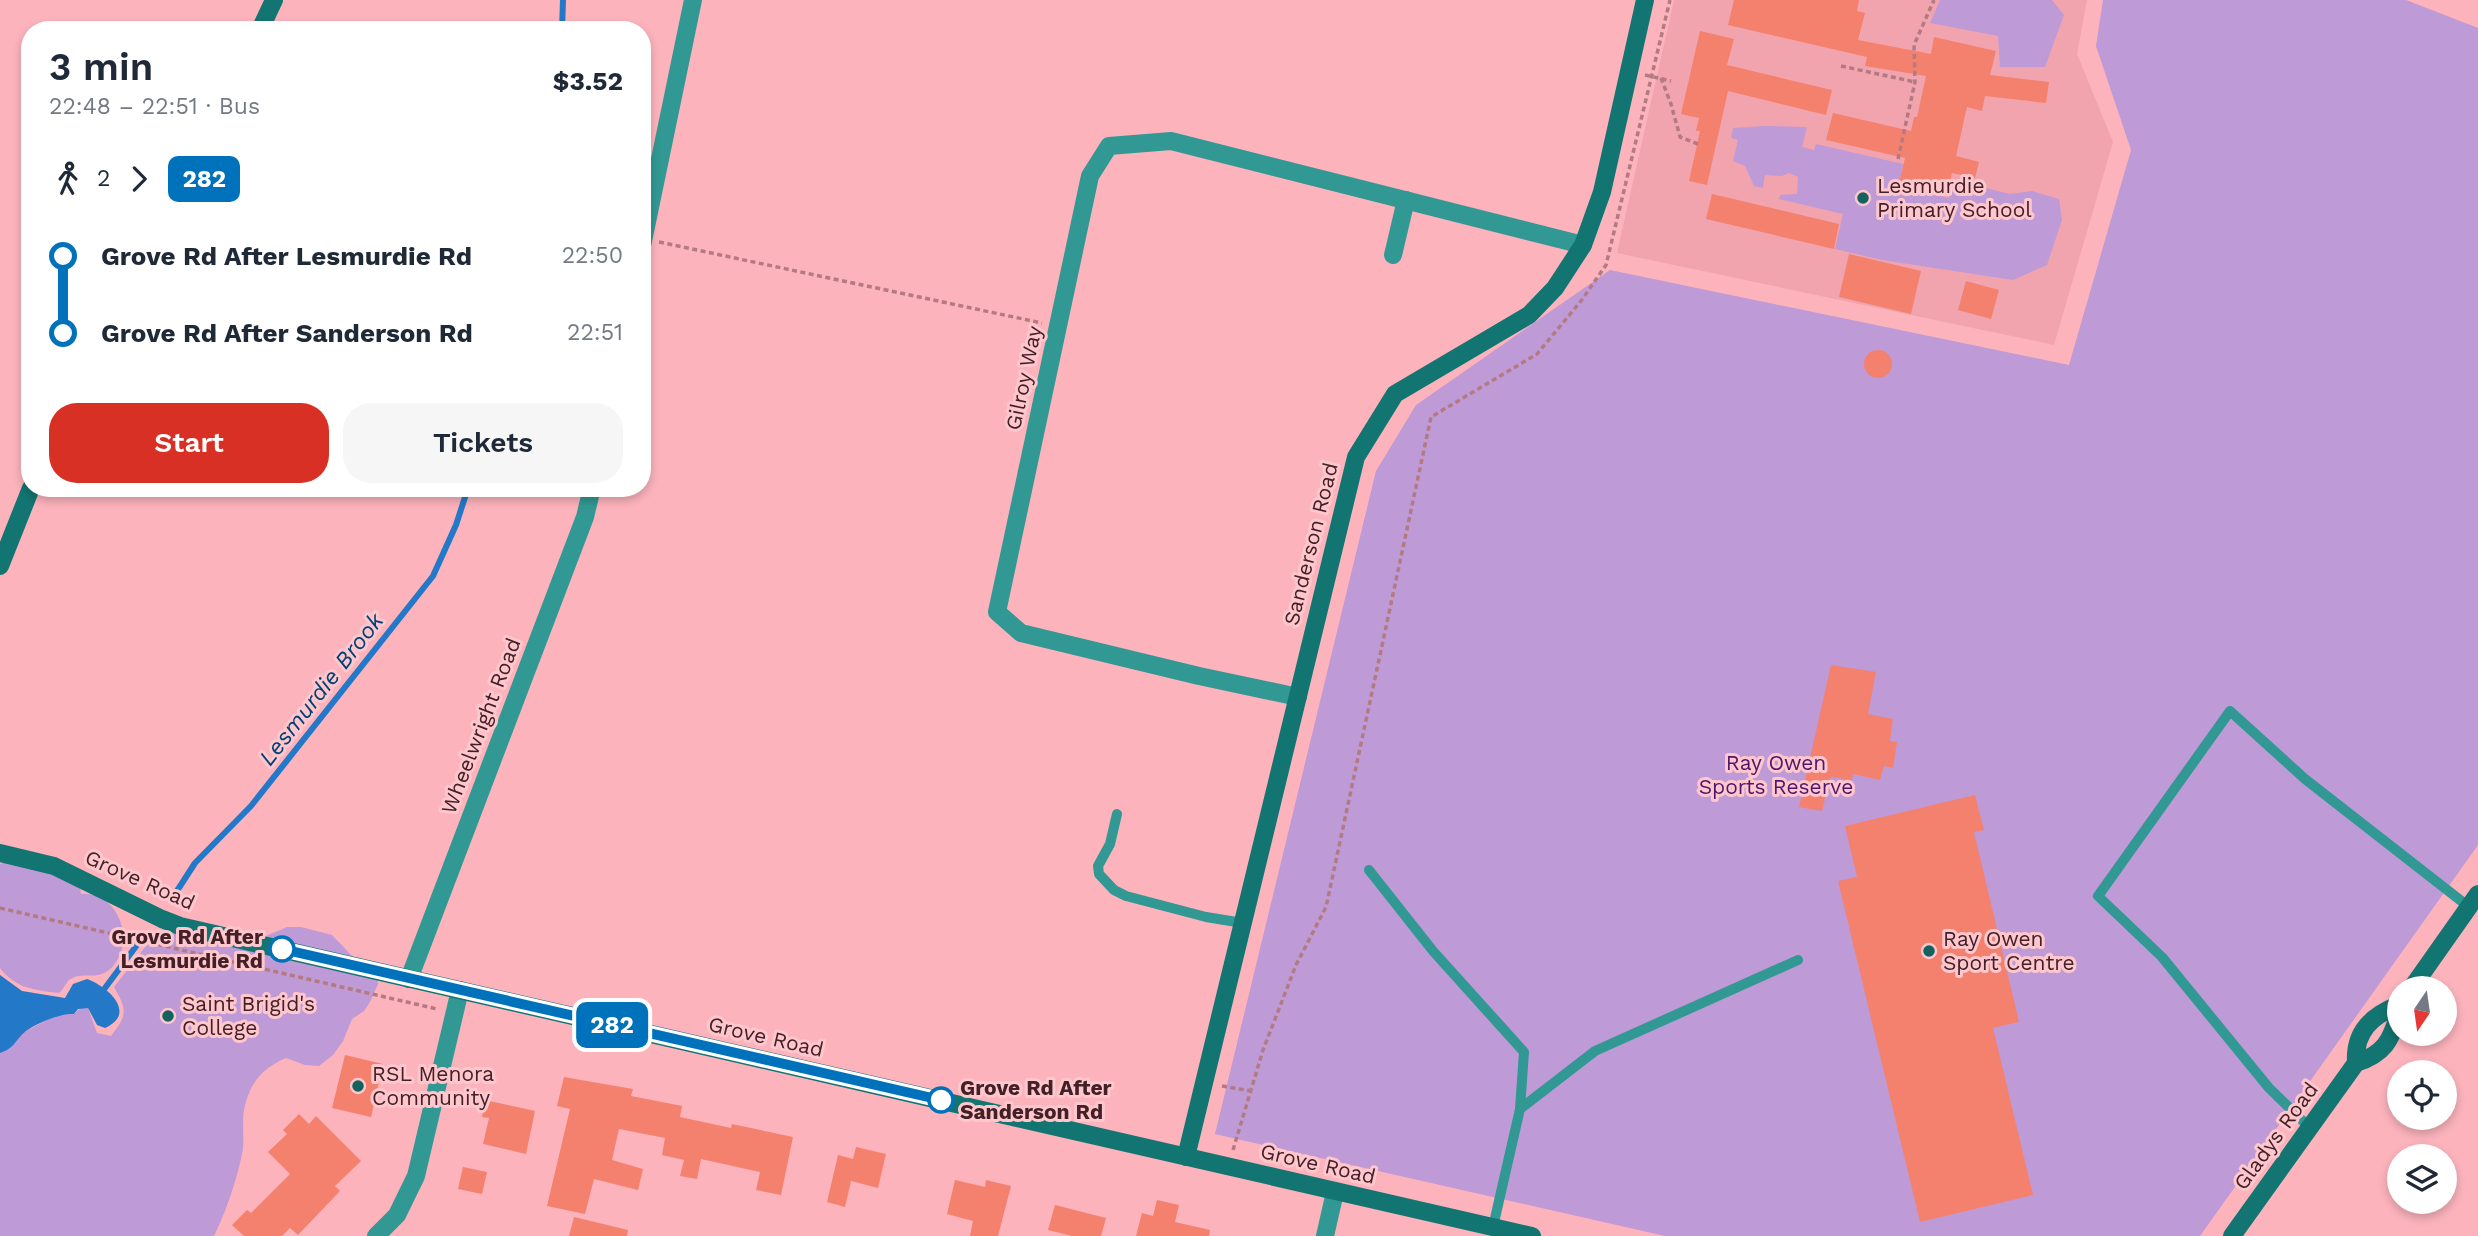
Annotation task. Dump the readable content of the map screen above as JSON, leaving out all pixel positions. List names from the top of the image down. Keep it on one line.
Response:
{"streets":{"street":["Gilroy Way","Sanderson Road","Wheelwright Road","Grove Road","Gladys Road"]},"crossings":[["Gilroy Way","Sanderson Road"],["Sanderson Road","Grove Road"],["Wheelwright Road","Grove Road"]],"water":["Lesmurdie Brook"],"parks":["Ray Owen Sports Reserve"],"places":["Lesmurdie Primary School","Grove Rd After Lesmurdie Rd","Ray Owen Sport Centre","Saint Brigid's College","RSL Menora Community","Grove Rd After Sanderson Rd"],"lines":["bus line 282"],"north":"bottom","page":{"on_map":"282","heading":["3 min","22:48 – 22:51 · Bus","$3.52"],"legs":["2","282"],"list":[{"name":"Grove Rd After Lesmurdie Rd","value":"22:50"},{"name":"Grove Rd After Sanderson Rd","value":"22:51"}],"buttons":["Start","Tickets"]}}
